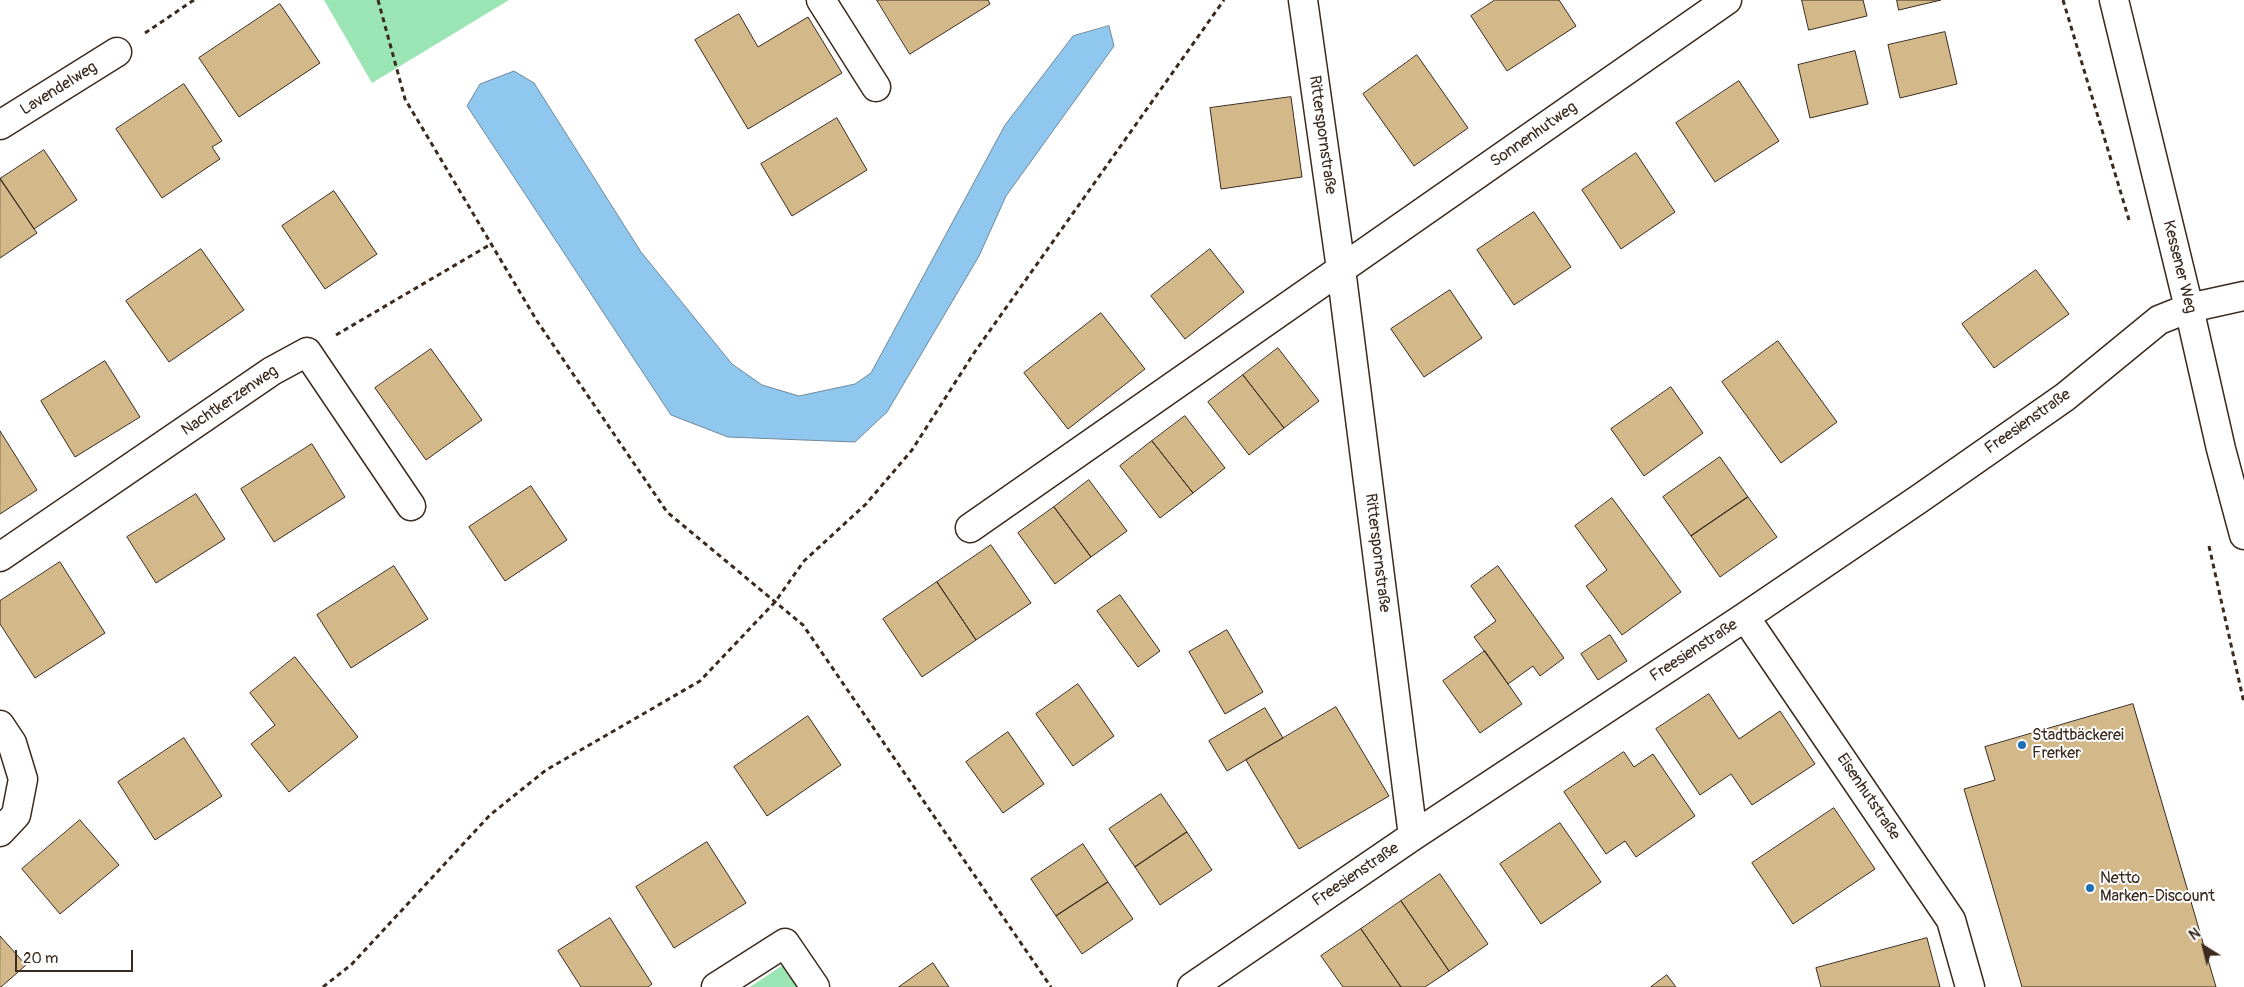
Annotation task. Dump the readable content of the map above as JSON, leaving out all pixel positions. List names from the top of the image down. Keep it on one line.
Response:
{"streets":{"street":["Lavendelweg","Ritterspornstraße","Sonnenhutweg","Kessener Weg","Nachtkerzenweg","Freesienstraße","Eisenhutstraße"]},"crossings":[["Ritterspornstraße","Sonnenhutweg"],["Ritterspornstraße","Freesienstraße"],["Kessener Weg","Freesienstraße"],["Freesienstraße","Eisenhutstraße"]],"places":["Stadtbäckerei Frerker","Netto Marken-Discount"],"scale_bar":"20 m","north":"top left"}
